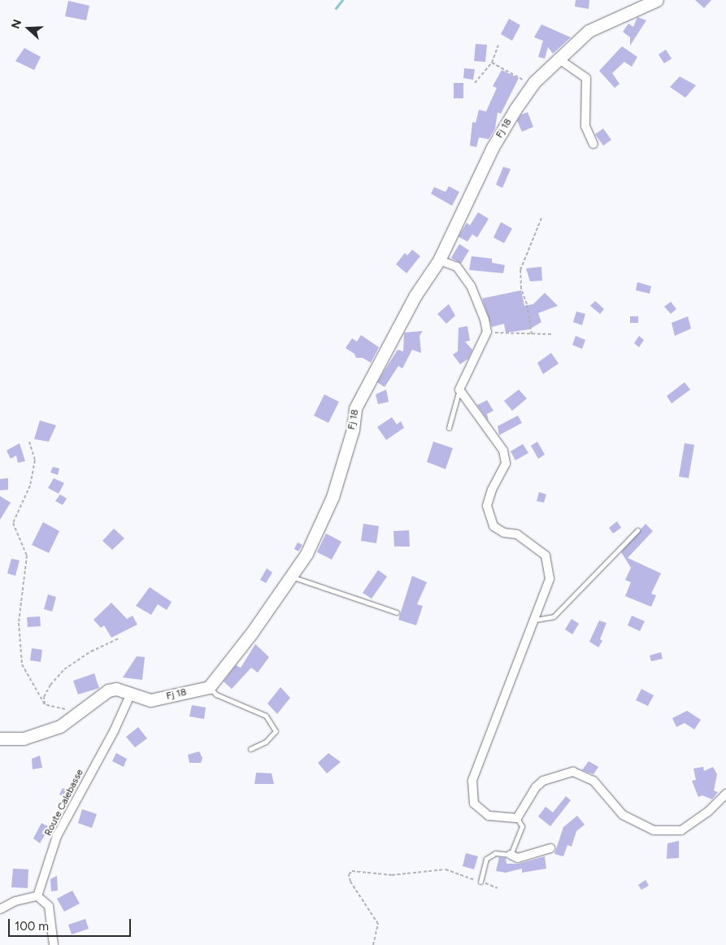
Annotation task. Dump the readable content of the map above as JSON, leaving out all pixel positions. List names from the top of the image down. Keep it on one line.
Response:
{"streets":{"street":["Fj 18","Route Calebasse"]},"crossings":[["Fj 18","Route Calebasse"]],"scale_bar":"100 m","north":"left"}
